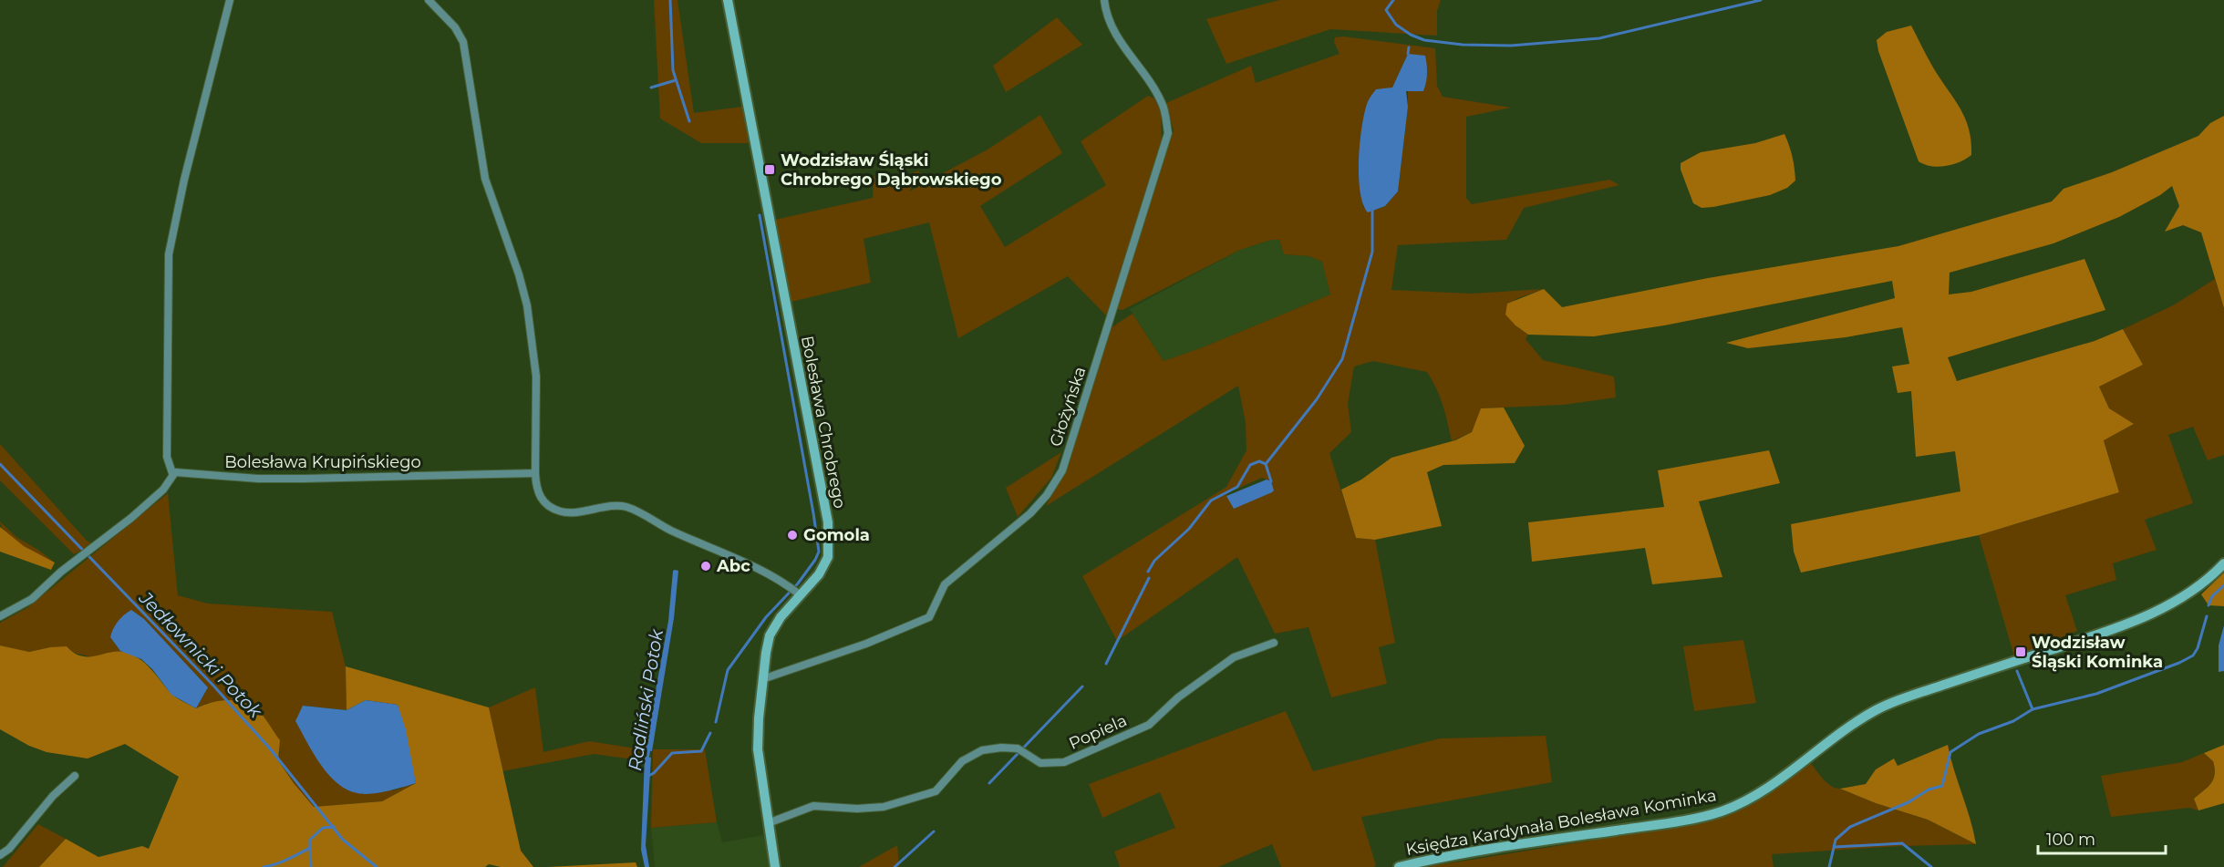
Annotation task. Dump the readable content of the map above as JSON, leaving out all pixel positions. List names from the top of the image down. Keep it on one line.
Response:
{"streets":{"street":["Głożyńska","Bolesława Chrobrego","Bolesława Krupińskiego","Popiela","Księdza Kardynała Bolesława Kominka"]},"crossings":[["Głożyńska","Bolesława Chrobrego"],["Bolesława Chrobrego","Popiela"]],"water":["Jedłownicki Potok","Radliński Potok"],"places":{"transit":["Wodzisław Śląski Chrobrego Dąbrowskiego","Wodzisław Śląski Kominka"],"other":["Gomola","Abc"]},"scale_bar":"100 m"}
